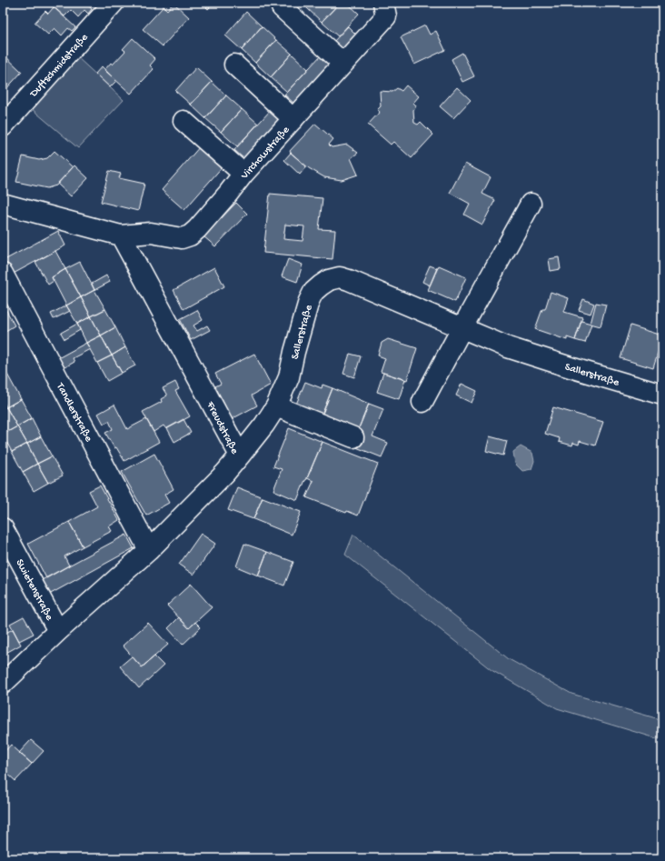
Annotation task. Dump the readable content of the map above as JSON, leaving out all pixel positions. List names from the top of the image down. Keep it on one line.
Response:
{"streets":{"street":["Duftschmidstraße","Virchowstraße","Sallerstraße","Tandlerstraße","Freudstraße","Swietenstraße"]},"crossings":[["Virchowstraße","Freudstraße"],["Sallerstraße","Freudstraße"],["Tandlerstraße","Freudstraße"],["Freudstraße","Swietenstraße"]]}
